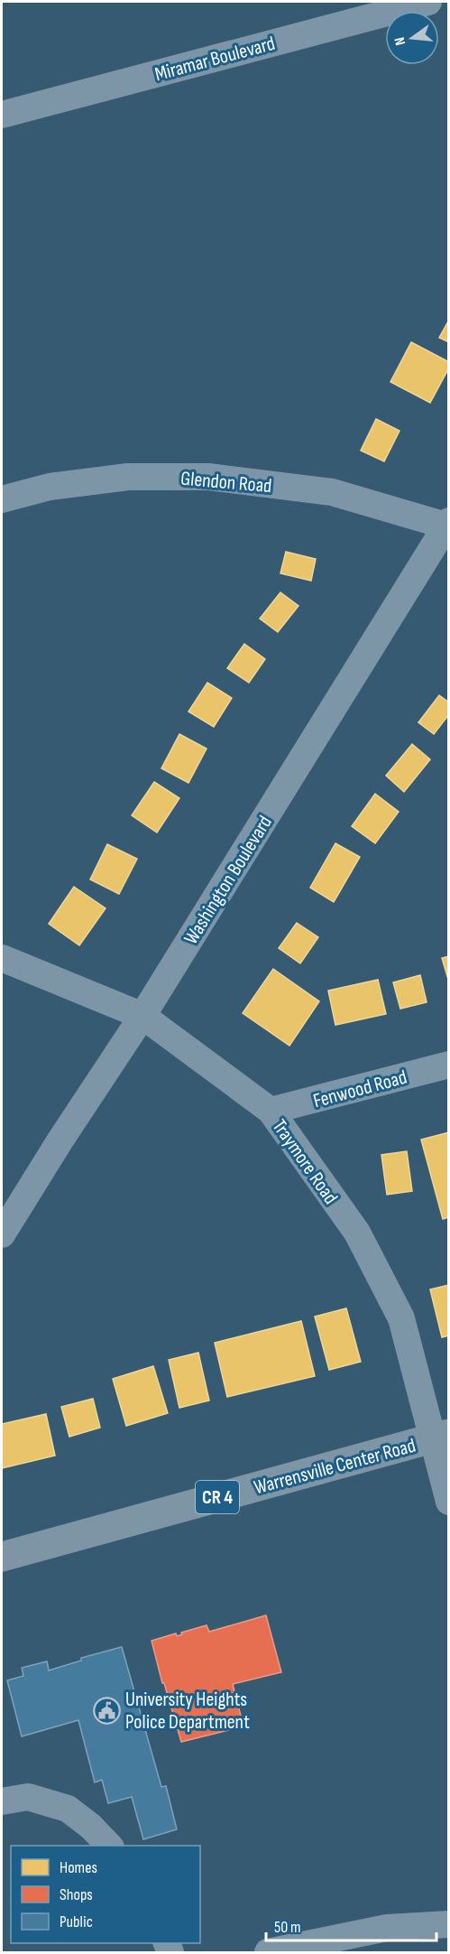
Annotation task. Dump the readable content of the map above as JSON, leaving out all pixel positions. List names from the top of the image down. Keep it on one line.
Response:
{"streets":{"main road":["Warrensville Center Road","CR 4"],"street":["Miramar Boulevard","Glendon Road","Washington Boulevard","Fenwood Road","Traymore Road"]},"crossings":[["Glendon Road","Washington Boulevard"],["Washington Boulevard","Traymore Road"],["Fenwood Road","Traymore Road"],["Traymore Road","Warrensville Center Road"]],"places":{"public building":["University Heights Police Department"]},"legend":["Homes","Shops","Public"],"scale_bar":"50 m","north":"left"}
